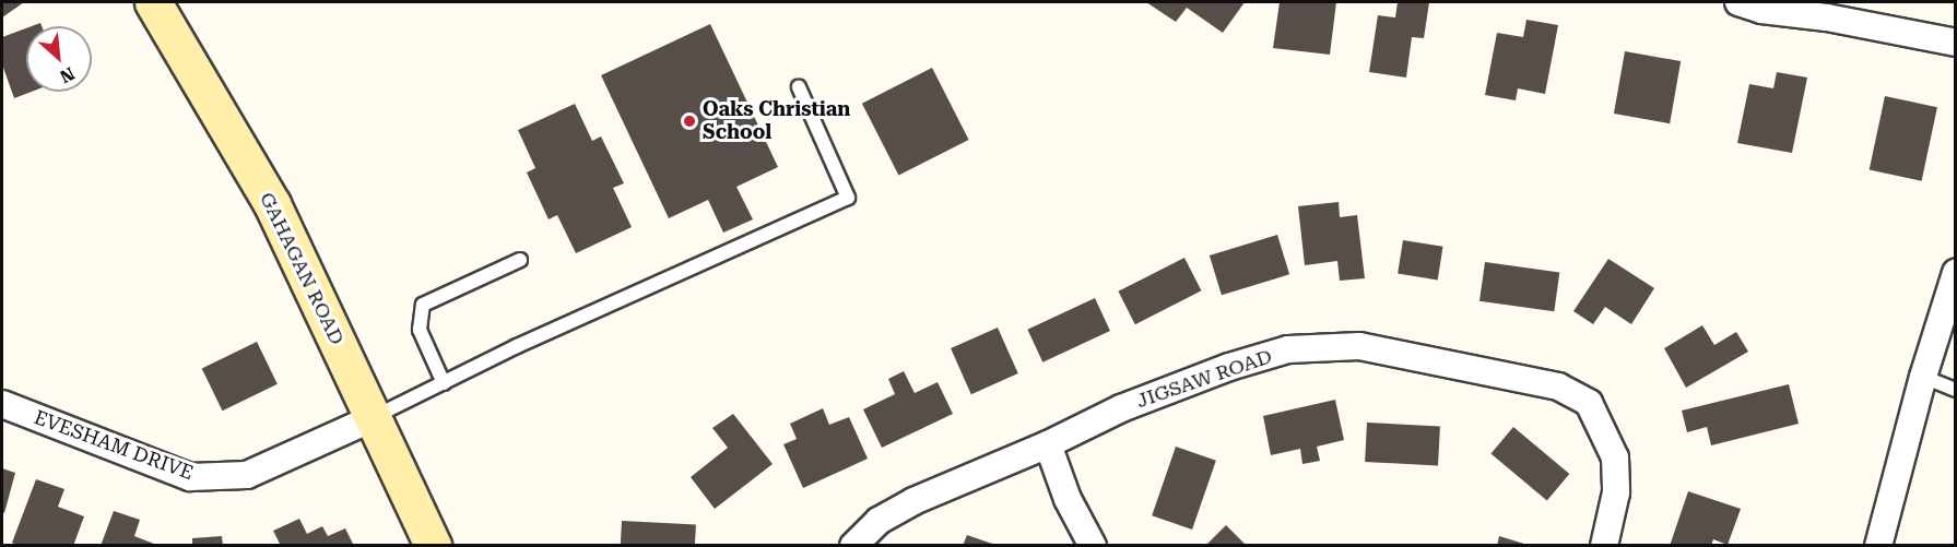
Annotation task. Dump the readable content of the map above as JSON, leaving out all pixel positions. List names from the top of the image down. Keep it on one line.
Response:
{"streets":{"street":["GAHAGAN ROAD","JIGSAW ROAD","EVESHAM DRIVE"]},"crossings":[["GAHAGAN ROAD","EVESHAM DRIVE"]],"places":["Oaks Christian School"],"north":"bottom right"}
